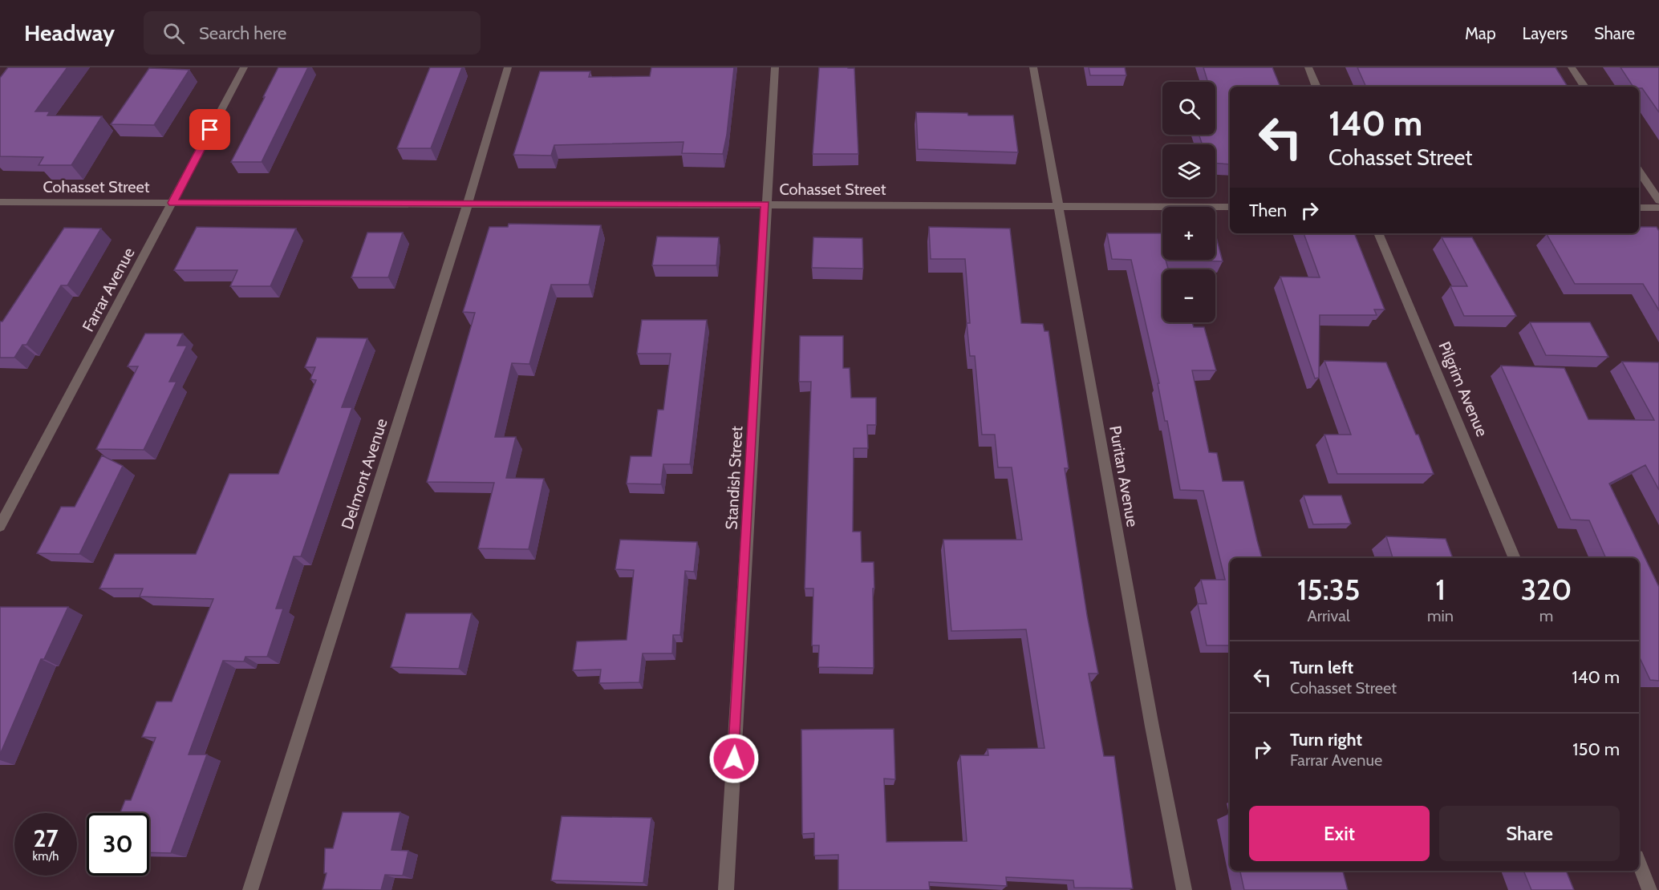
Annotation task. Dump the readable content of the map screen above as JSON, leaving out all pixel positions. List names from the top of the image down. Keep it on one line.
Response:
{"streets":{"street":["Cohasset Street","Farrar Avenue","Pilgrim Avenue","Delmont Avenue","Puritan Avenue","Standish Street"]},"crossings":[["Cohasset Street","Farrar Avenue"],["Cohasset Street","Delmont Avenue"],["Cohasset Street","Puritan Avenue"],["Cohasset Street","Standish Street"]],"page":{"header":"Headway","search":"Search here","nav":["Map","Layers","Share"],"map_buttons":["+","−"],"turn":["140 m","Cohasset Street"],"then":"Then","eta":["15:35","Arrival","1","min","320","m"],"list":[{"name":"Turn left","note":"Cohasset Street","value":"140 m"},{"name":"Turn right","note":"Farrar Avenue","value":"150 m"}],"buttons":["Exit","Share"],"speed":"27 km/h","limit":"30"}}
